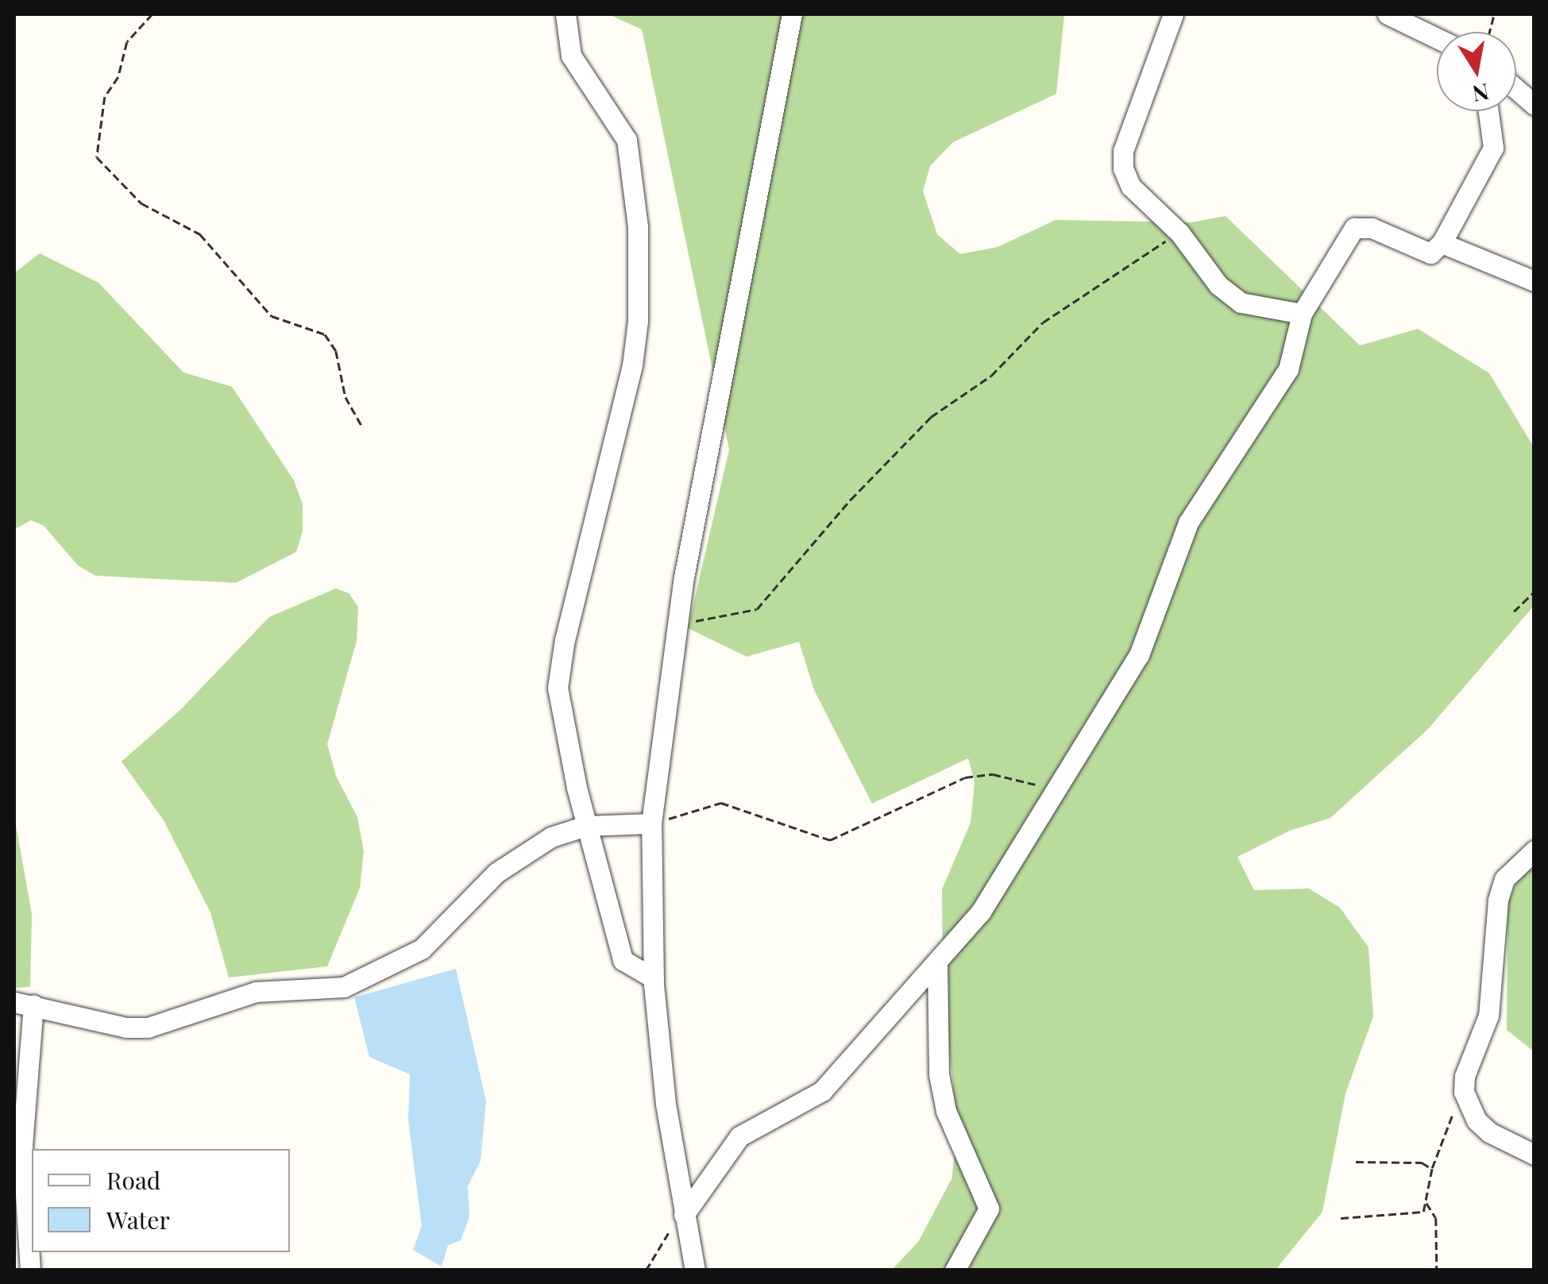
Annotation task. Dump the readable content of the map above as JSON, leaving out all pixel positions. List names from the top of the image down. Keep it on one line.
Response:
{"legend":["Road","Water"],"north":"bottom"}
